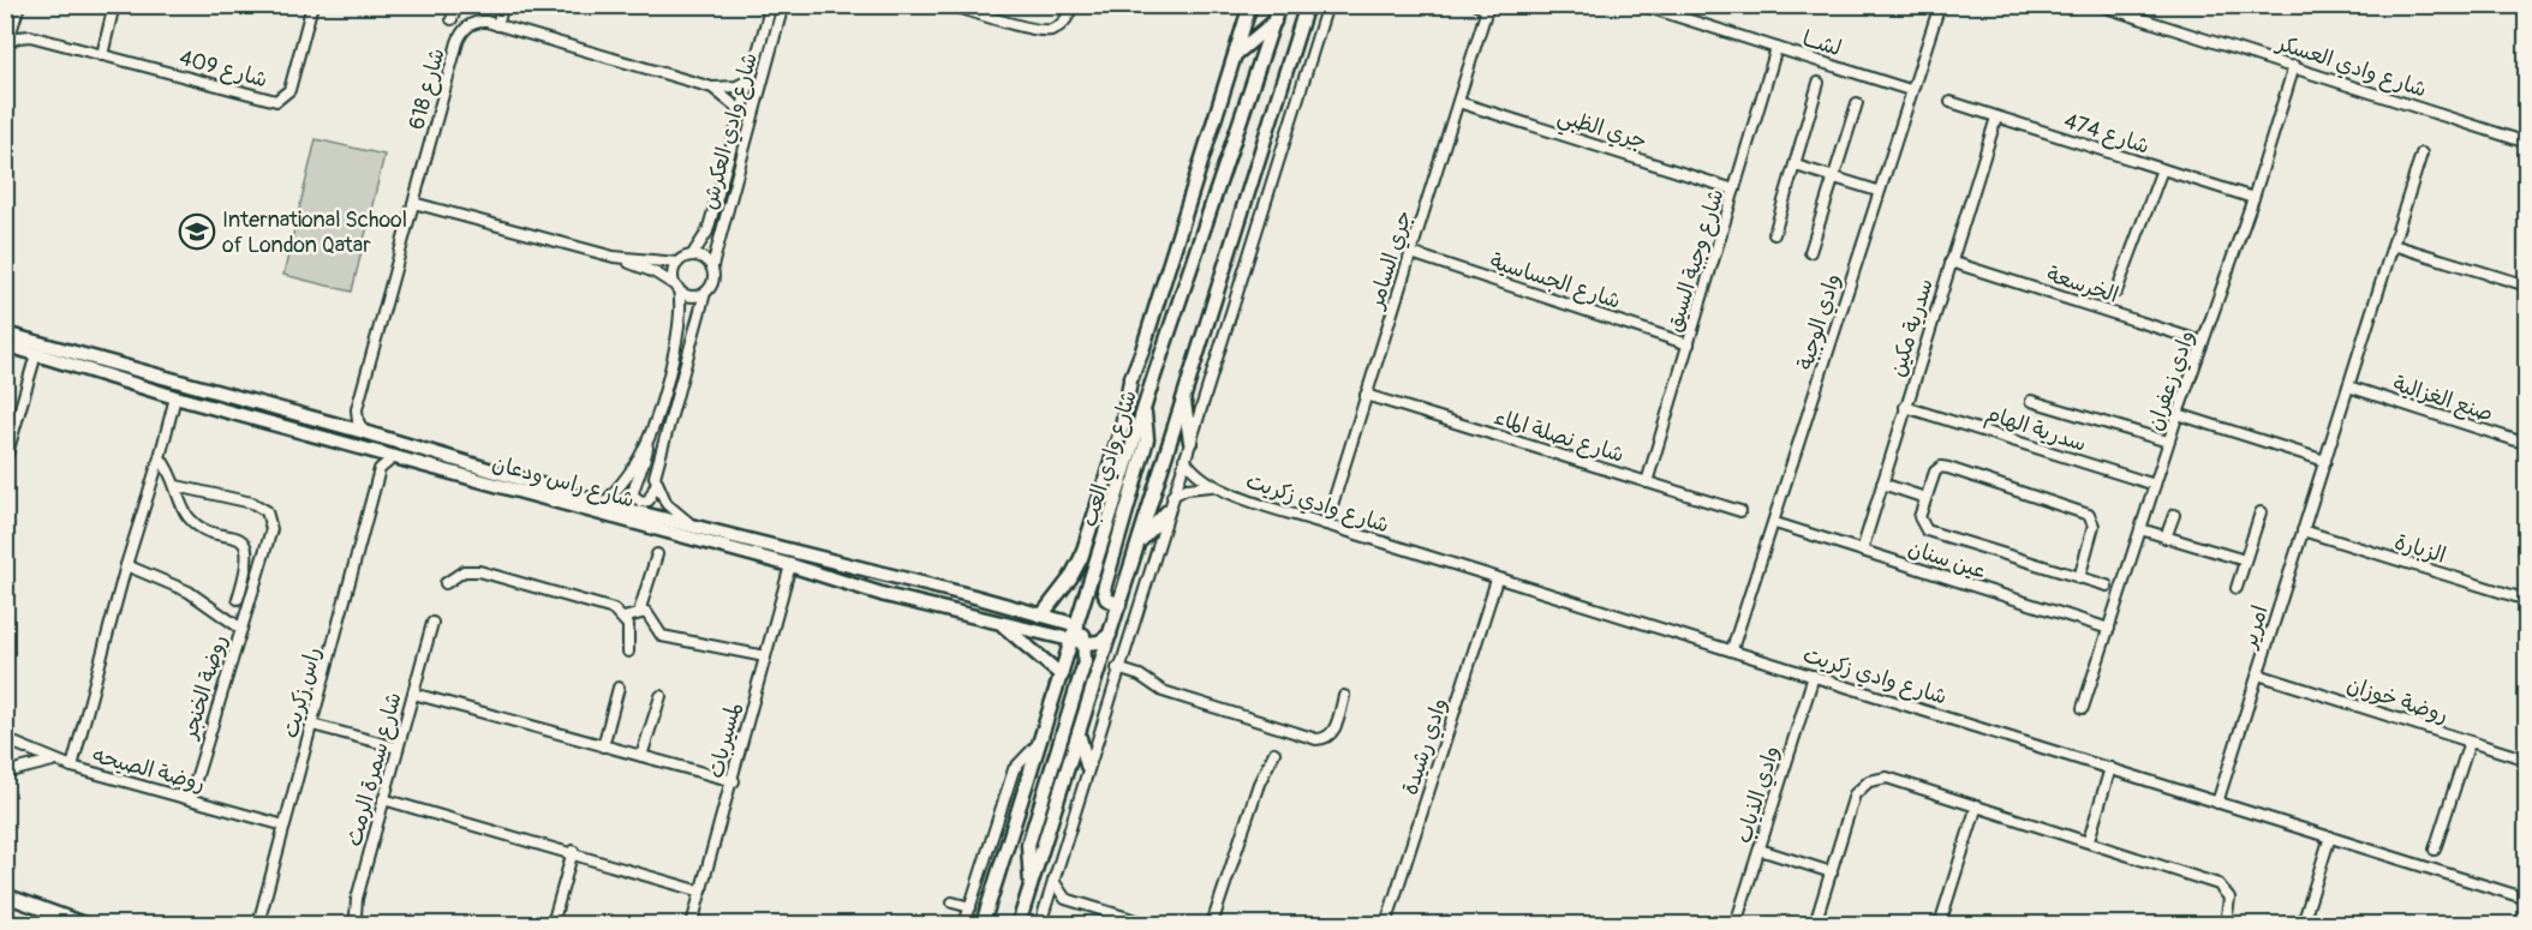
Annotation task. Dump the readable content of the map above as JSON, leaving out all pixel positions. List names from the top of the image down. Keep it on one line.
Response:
{"streets":{"street":["لشــا","شارع وادي العسكر","شارع 409","شارع 618","جري الظبي","شارع وادي العكرش","شارع 474","جري السامر","شارع وجبة السيق","شارع الجساسية","الخرسعة","وادي الوجبة","سدرية مكين","وادي زعفران","صنع الغزالية","سدرية الهام","شارع نصلة الماء","شارع وادي العب","شارع راس ودعان","شارع وادي زكريت","الزبارة","عين سنان","امرير","روضة الخنجر","راس زكريت","روضة خوزان","لمسيربات","وادي رشيدة","روضة الصيحه","شارع سمرة الرمث","وادي الذياب"]},"crossings":[["لشــا","شارع وجبة السيق"],["لشــا","وادي الوجبة"],["شارع وادي العسكر","وادي زعفران"],["شارع 618","شارع وادي العكرش"],["جري الظبي","جري السامر"],["جري الظبي","شارع وجبة السيق"],["شارع 474","سدرية مكين"],["شارع 474","وادي زعفران"],["جري السامر","شارع الجساسية"],["جري السامر","شارع نصلة الماء"],["جري السامر","شارع وادي زكريت"],["شارع وجبة السيق","شارع الجساسية"],["شارع وجبة السيق","شارع نصلة الماء"],["الخرسعة","سدرية مكين"],["الخرسعة","وادي زعفران"],["وادي الوجبة","شارع وادي زكريت"],["وادي الوجبة","عين سنان"],["سدرية مكين","سدرية الهام"],["سدرية مكين","عين سنان"],["وادي زعفران","سدرية الهام"],["وادي زعفران","عين سنان"],["صنع الغزالية","امرير"],["شارع وادي العب","شارع راس ودعان"],["شارع راس ودعان","لمسيربات"],["شارع وادي زكريت","امرير"],["شارع وادي زكريت","وادي رشيدة"],["شارع وادي زكريت","وادي الذياب"],["الزبارة","امرير"],["امرير","روضة خوزان"],["روضة الخنجر","روضة الصيحه"],["راس زكريت","روضة الصيحه"]],"places":{"school or university":["International School of London Qatar"]}}
